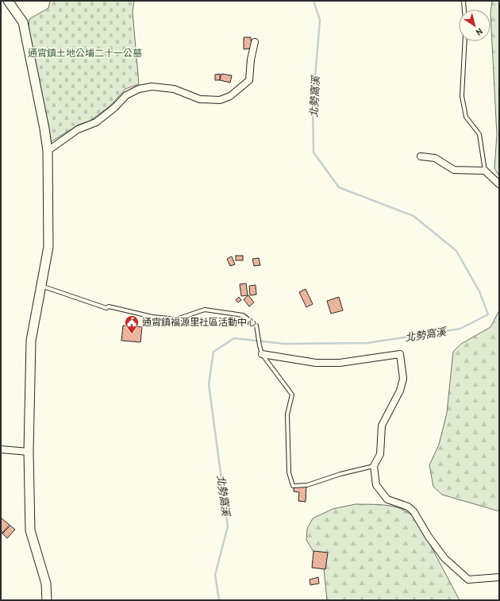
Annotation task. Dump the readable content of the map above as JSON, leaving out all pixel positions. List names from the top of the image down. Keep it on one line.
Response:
{"water":["北勢窩溪"],"parks":["通霄鎮土地公埔二十一公墓"],"places":{"public building":["通霄鎮福源里社區活動中心"]},"north":"bottom right"}
